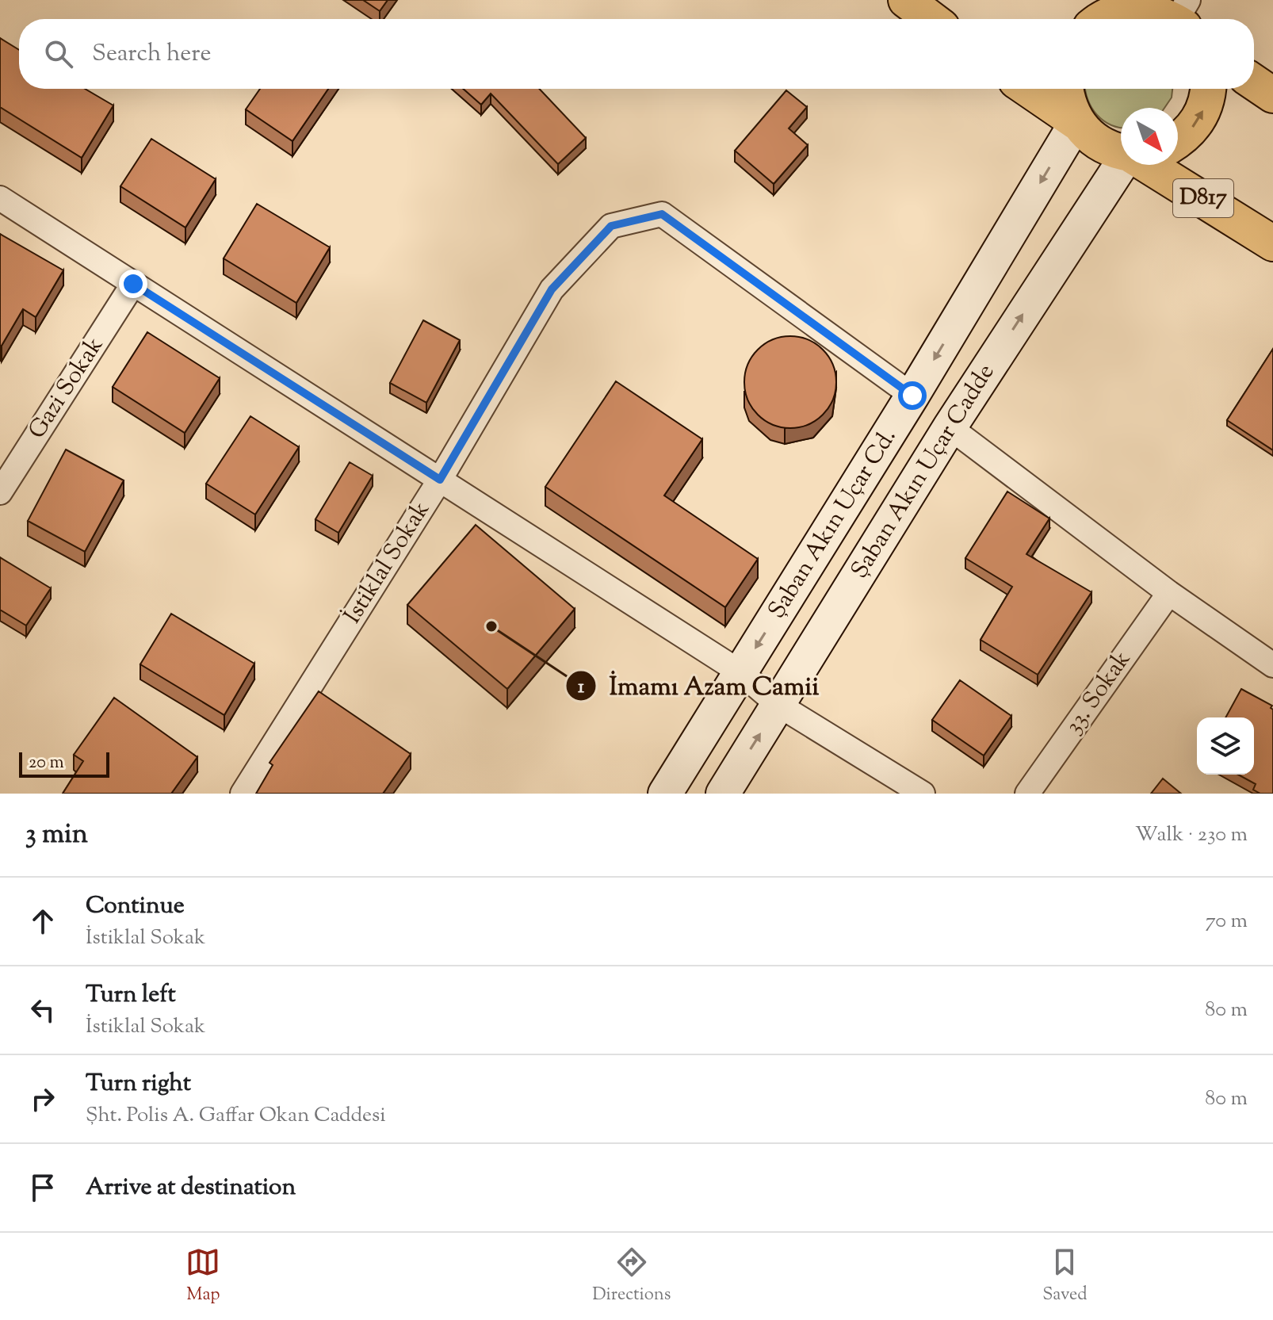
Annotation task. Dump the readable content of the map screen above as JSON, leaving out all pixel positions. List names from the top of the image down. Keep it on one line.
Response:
{"streets":{"highway":["D817"],"main road":["Şaban Akın Uçar Cadde","Şaban Akın Uçar Cd."],"street":["Gazi Sokak","İstiklal Sokak","33. Sokak"]},"crossings":[["Şaban Akın Uçar Cd.","İstiklal Sokak"]],"one_way":["Şaban Akın Uçar Cadde","Şaban Akın Uçar Cd."],"places":["İmamı Azam Camii"],"scale_bar":"20 m","north":"bottom right","page":{"search":"Search here","scale":"20 m","heading":["3 min","Walk · 230 m"],"list":[["Continue","İstiklal Sokak","70 m"],["Turn left","İstiklal Sokak","80 m"],["Turn right","Şht. Polis A. Gaffar Okan Caddesi","80 m"],"Arrive at destination"],"nav":["Map","Directions","Saved"]}}
